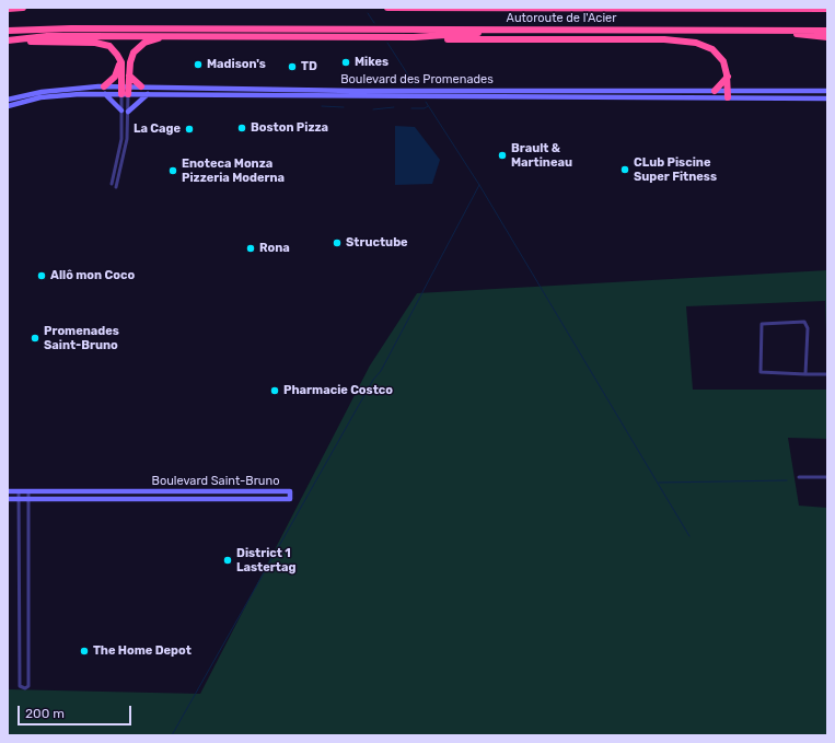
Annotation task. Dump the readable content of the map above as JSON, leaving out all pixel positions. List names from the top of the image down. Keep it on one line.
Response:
{"streets":{"highway":["Autoroute de l'Acier"],"street":["Boulevard des Promenades","Boulevard Saint-Bruno"]},"places":["Mikes","Madison's","TD","Boston Pizza","La Cage","Brault & Martineau","CLub Piscine Super Fitness","Enoteca Monza Pizzeria Moderna","Structube","Rona","Allô mon Coco","Promenades Saint-Bruno","Pharmacie Costco","District 1 Lastertag","The Home Depot"],"scale_bar":"200 m"}
